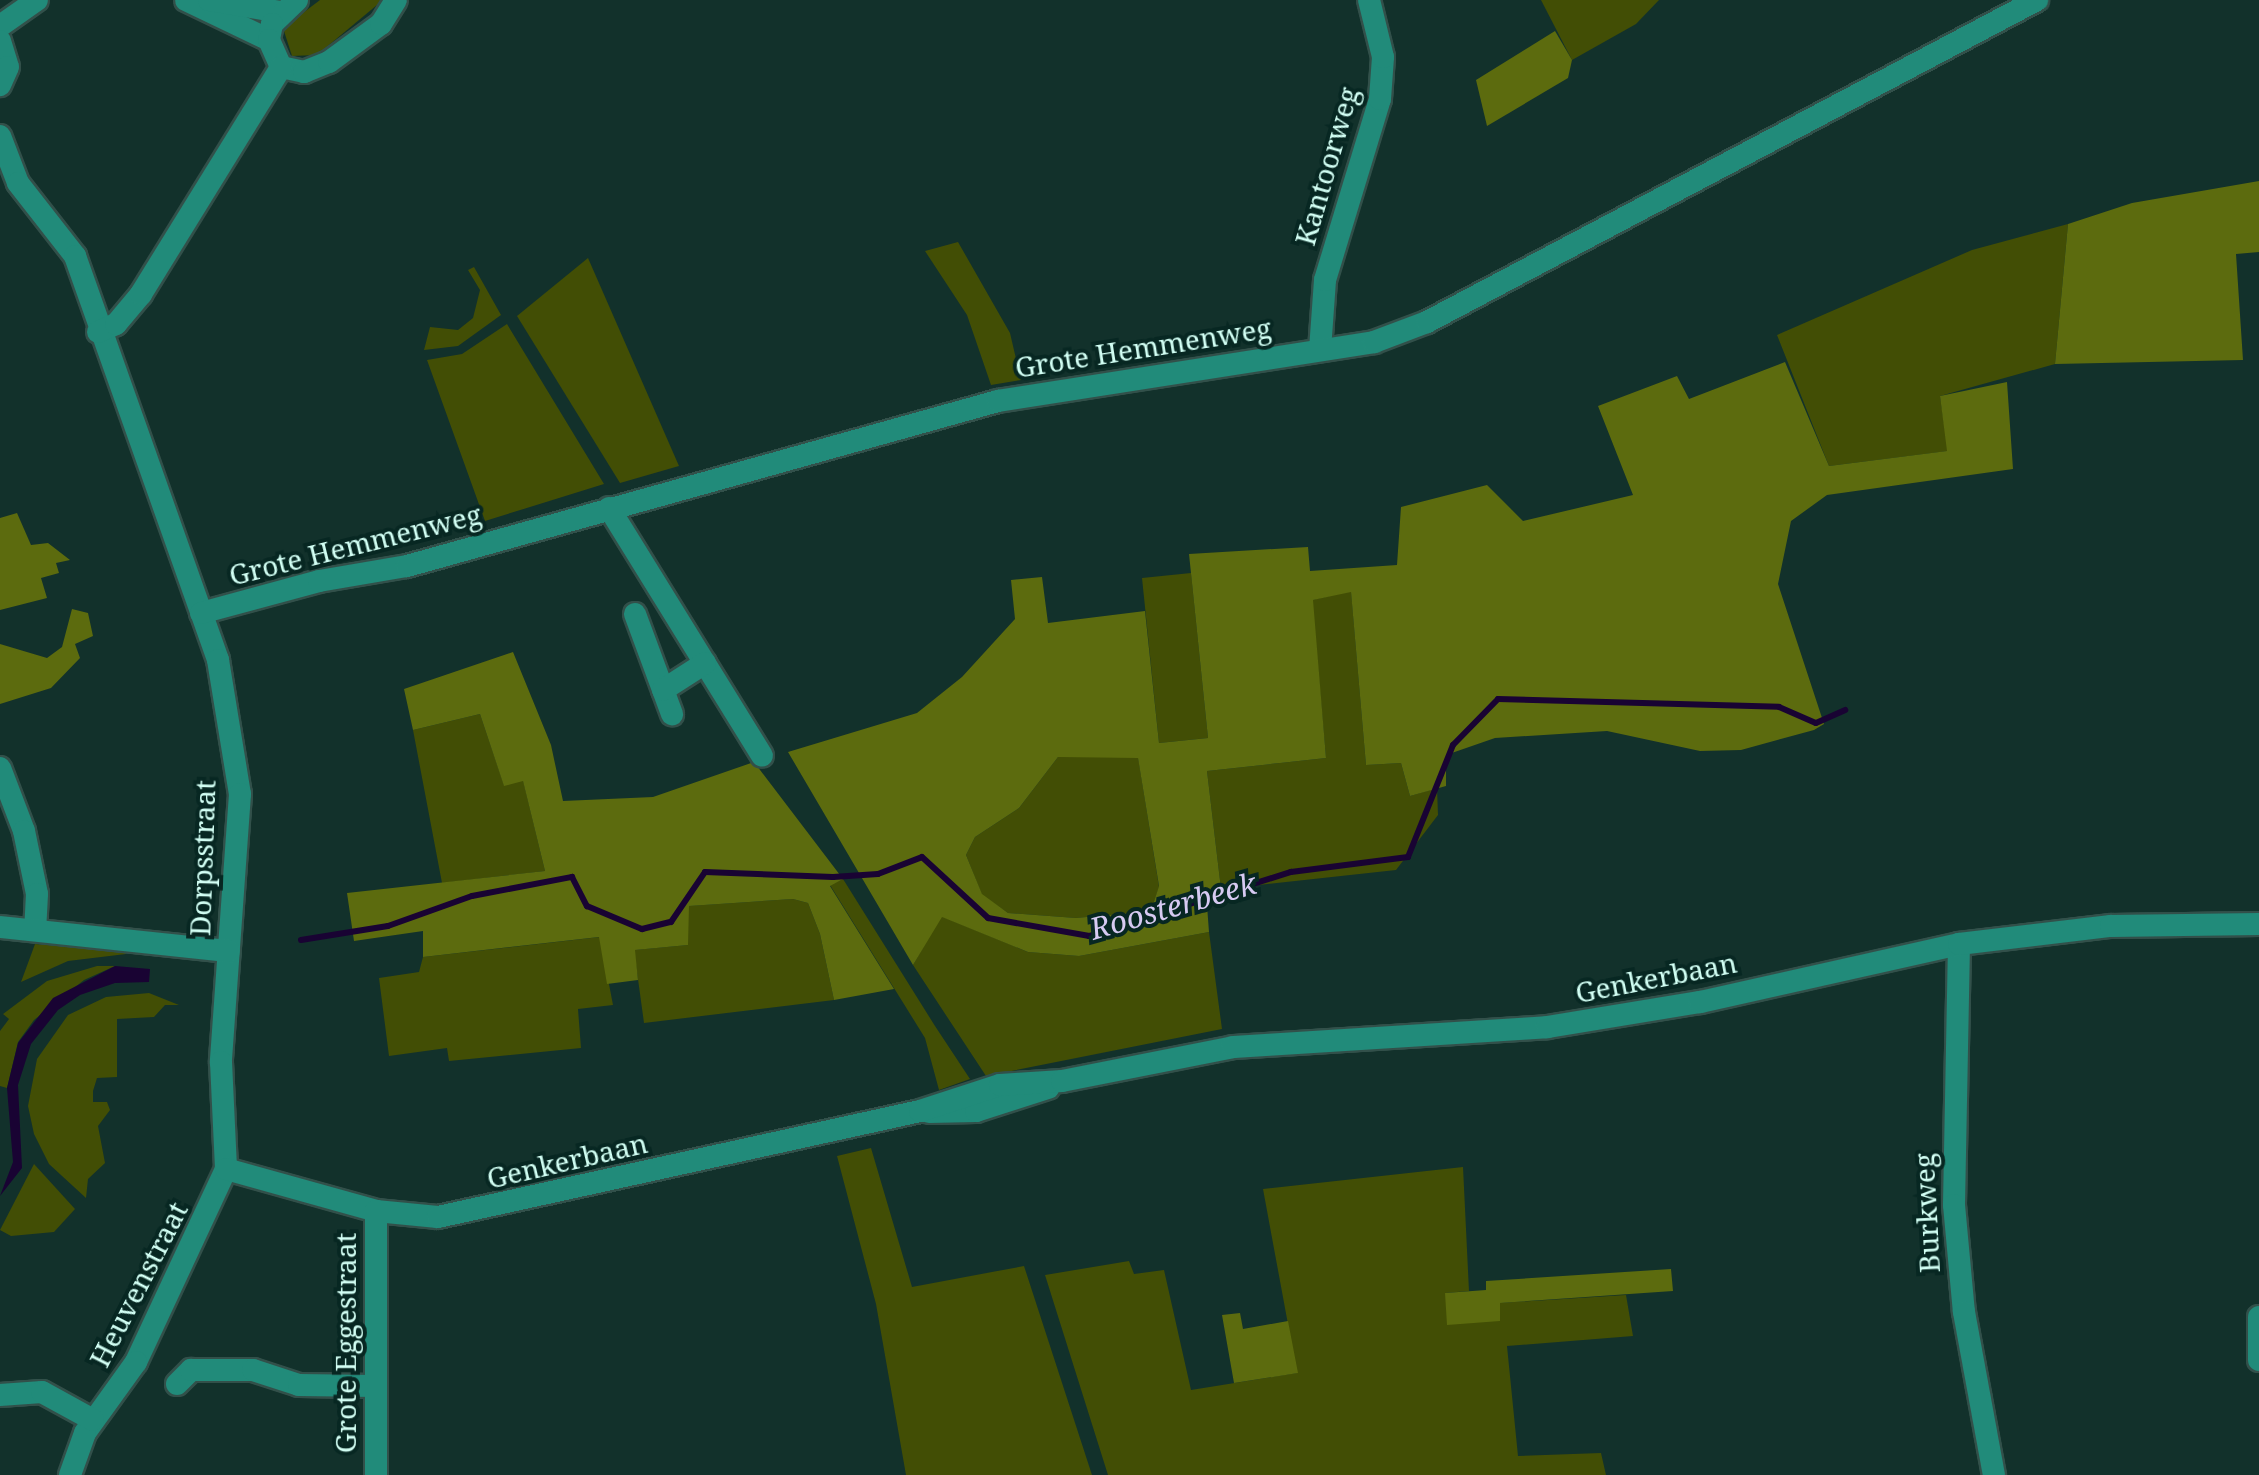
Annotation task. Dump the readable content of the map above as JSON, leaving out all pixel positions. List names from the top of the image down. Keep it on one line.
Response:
{"streets":{"street":["Kantoorweg","Grote Hemmenweg","Dorpsstraat","Genkerbaan","Burkweg","Heuvenstraat","Grote Eggestraat"]},"crossings":[["Kantoorweg","Grote Hemmenweg"],["Grote Hemmenweg","Dorpsstraat"],["Dorpsstraat","Genkerbaan"],["Dorpsstraat","Heuvenstraat"],["Genkerbaan","Burkweg"],["Genkerbaan","Heuvenstraat"],["Genkerbaan","Grote Eggestraat"]],"water":["Roosterbeek"]}
